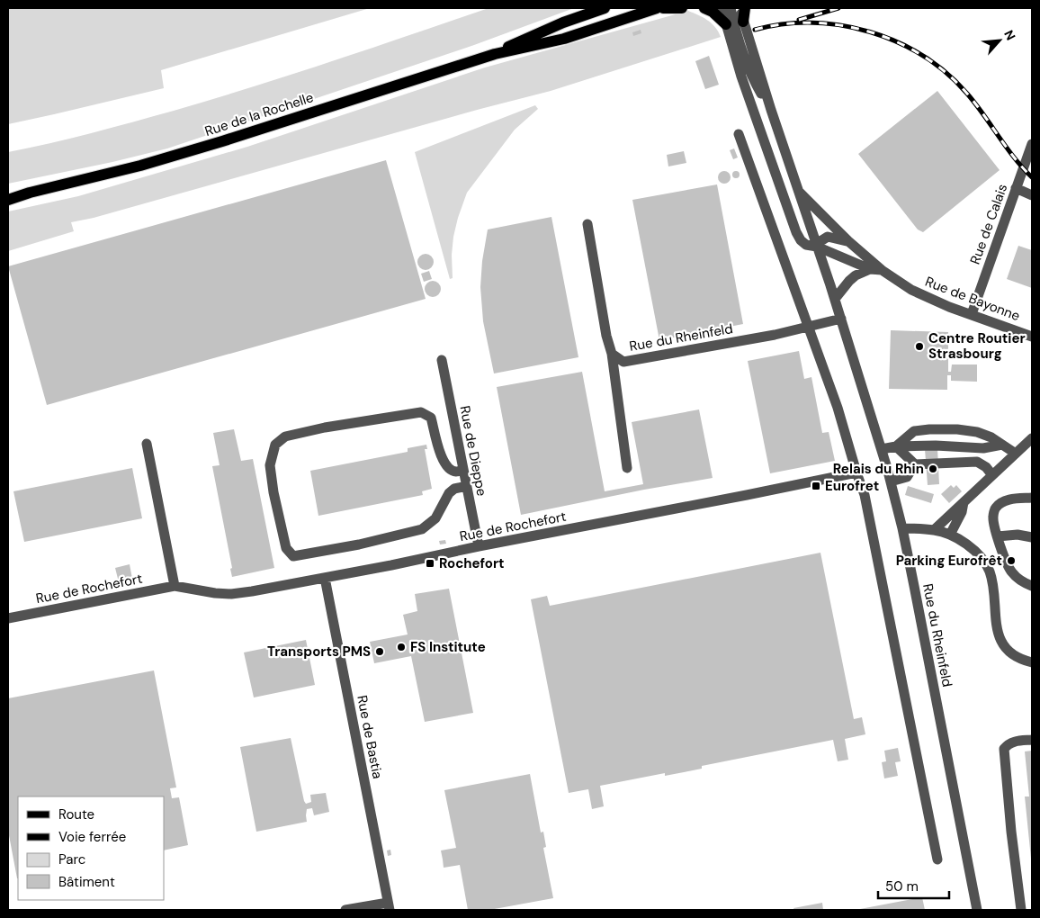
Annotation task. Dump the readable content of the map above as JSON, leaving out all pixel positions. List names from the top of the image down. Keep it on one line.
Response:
{"streets":{"main road":["Rue de la Rochelle"],"street":["Rue de Calais","Rue de Bayonne","Rue du Rheinfeld","Rue de Dieppe","Rue de Rochefort","Rue de Bastia"]},"crossings":[["Rue de Calais","Rue de Bayonne"],["Rue de Bayonne","Rue du Rheinfeld"],["Rue de Dieppe","Rue de Rochefort"],["Rue de Rochefort","Rue de Bastia"]],"places":{"other":["Centre Routier Strasbourg","Relais du Rhin","Parking Eurofrêt","FS Institute","Transports PMS"],"transit":["Eurofret","Rochefort"]},"legend":["Route","Voie ferrée","Parc","Bâtiment"],"scale_bar":"50 m","north":"top right"}
